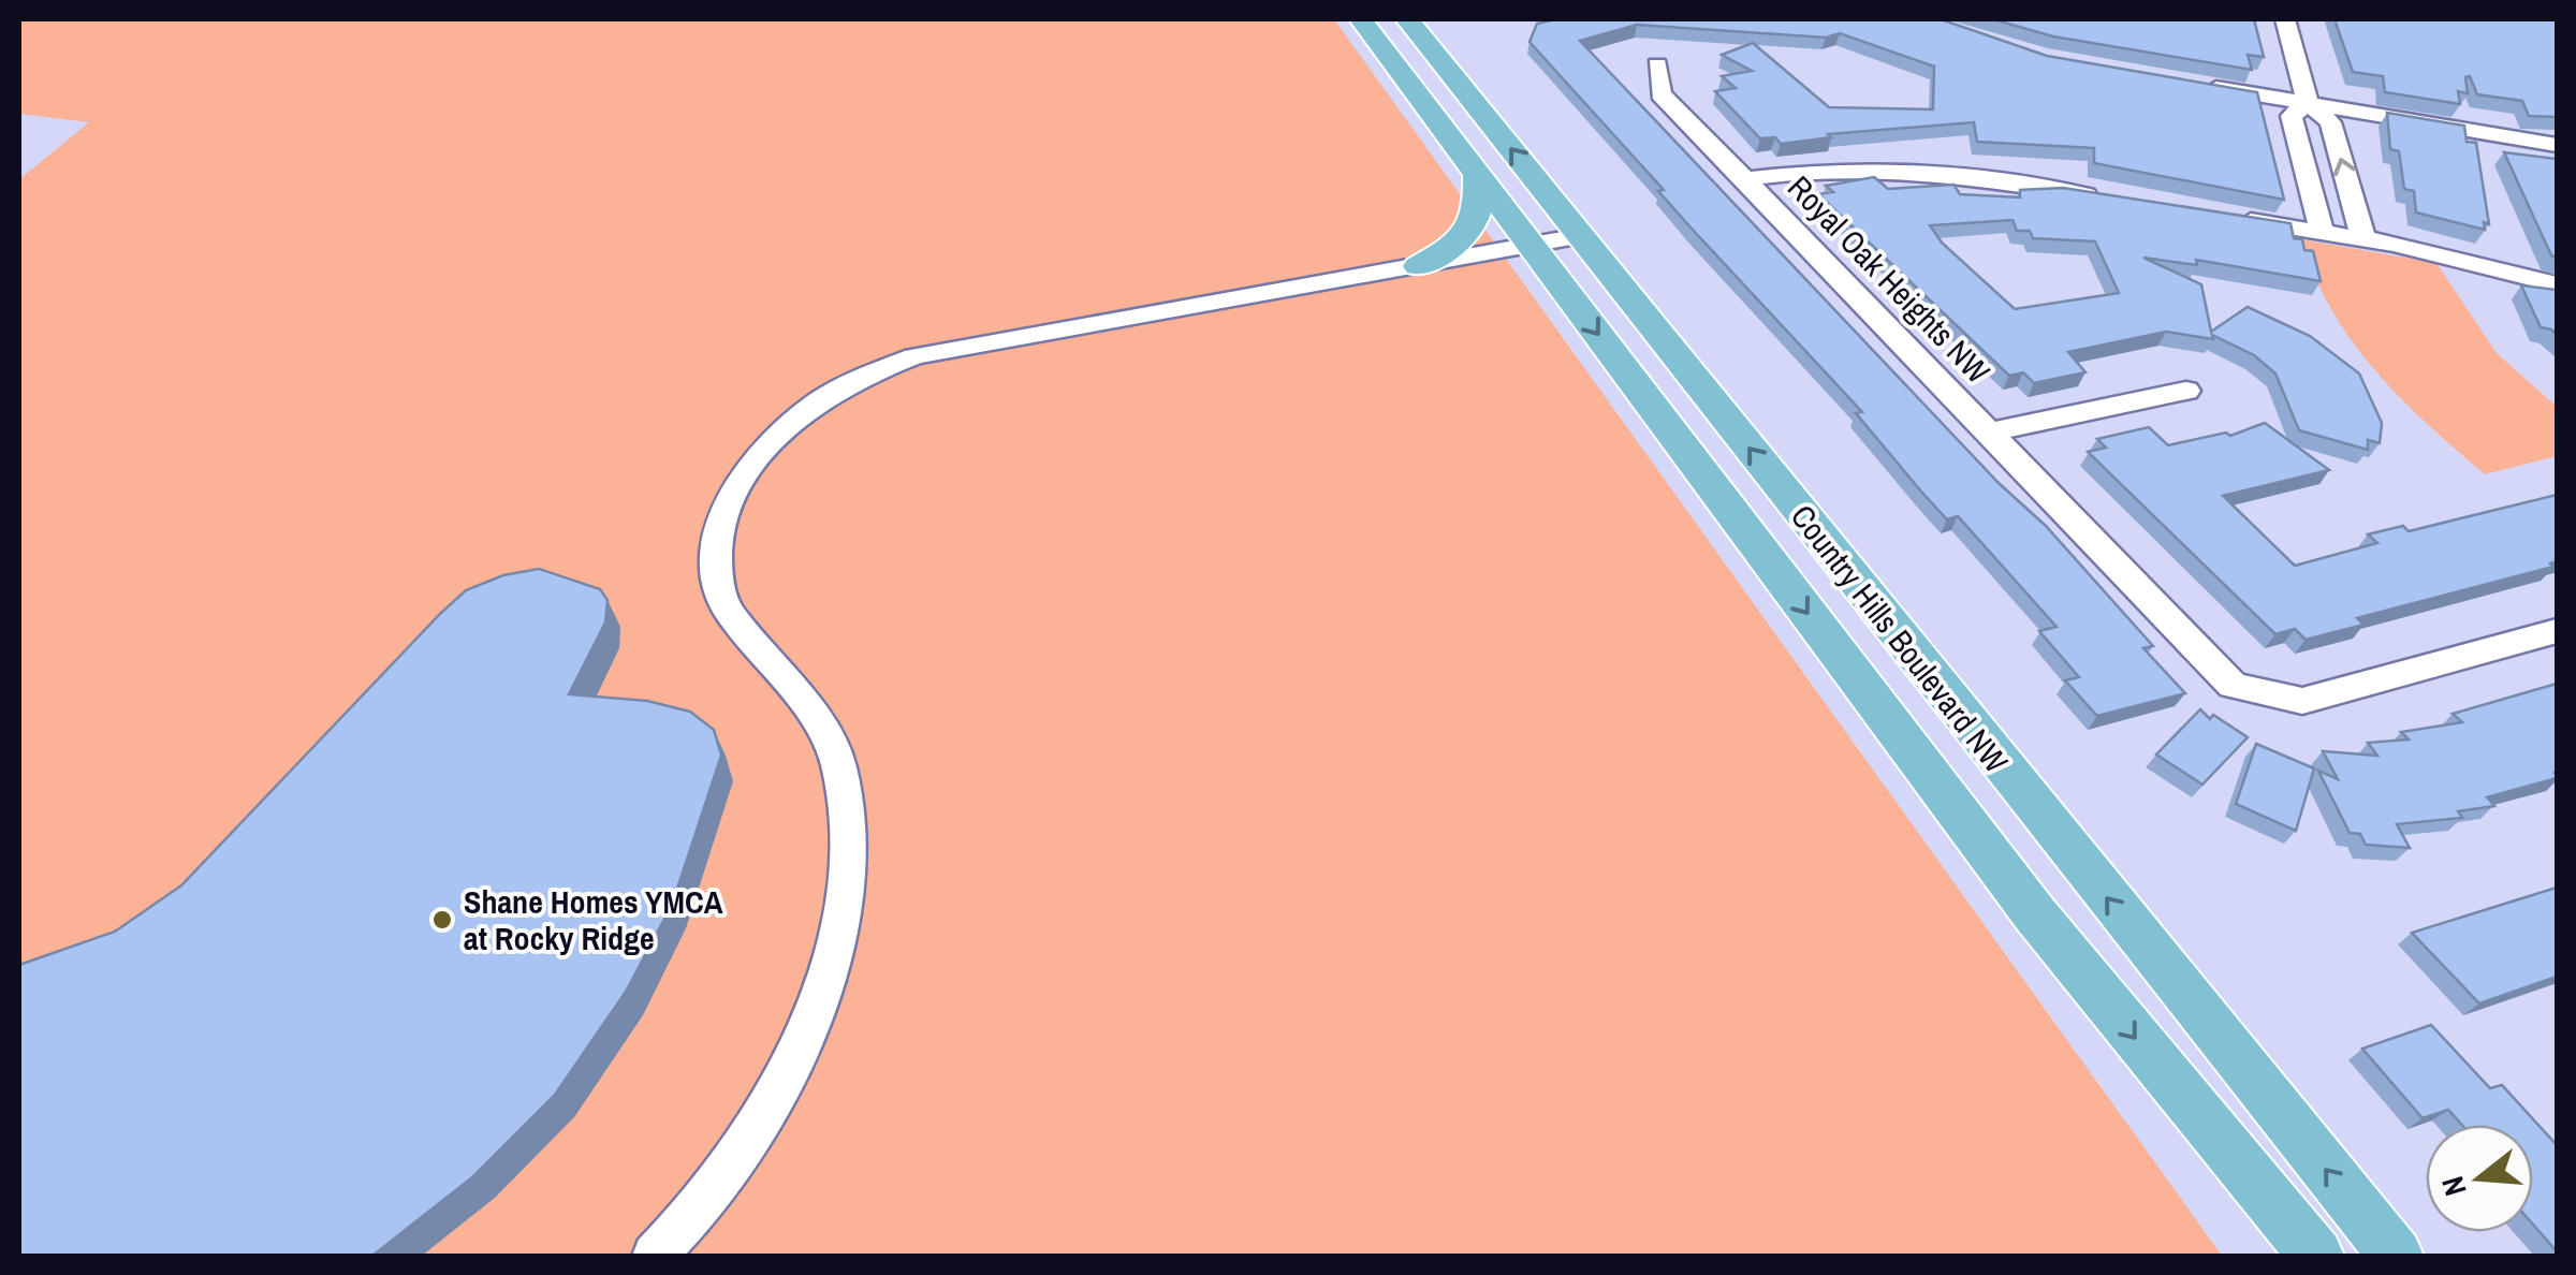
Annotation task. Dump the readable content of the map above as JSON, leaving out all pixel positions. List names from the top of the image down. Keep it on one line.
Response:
{"streets":{"main road":["Country Hills Boulevard NW"],"street":["Royal Oak Heights NW"]},"places":["Shane Homes YMCA at Rocky Ridge"],"north":"left"}
